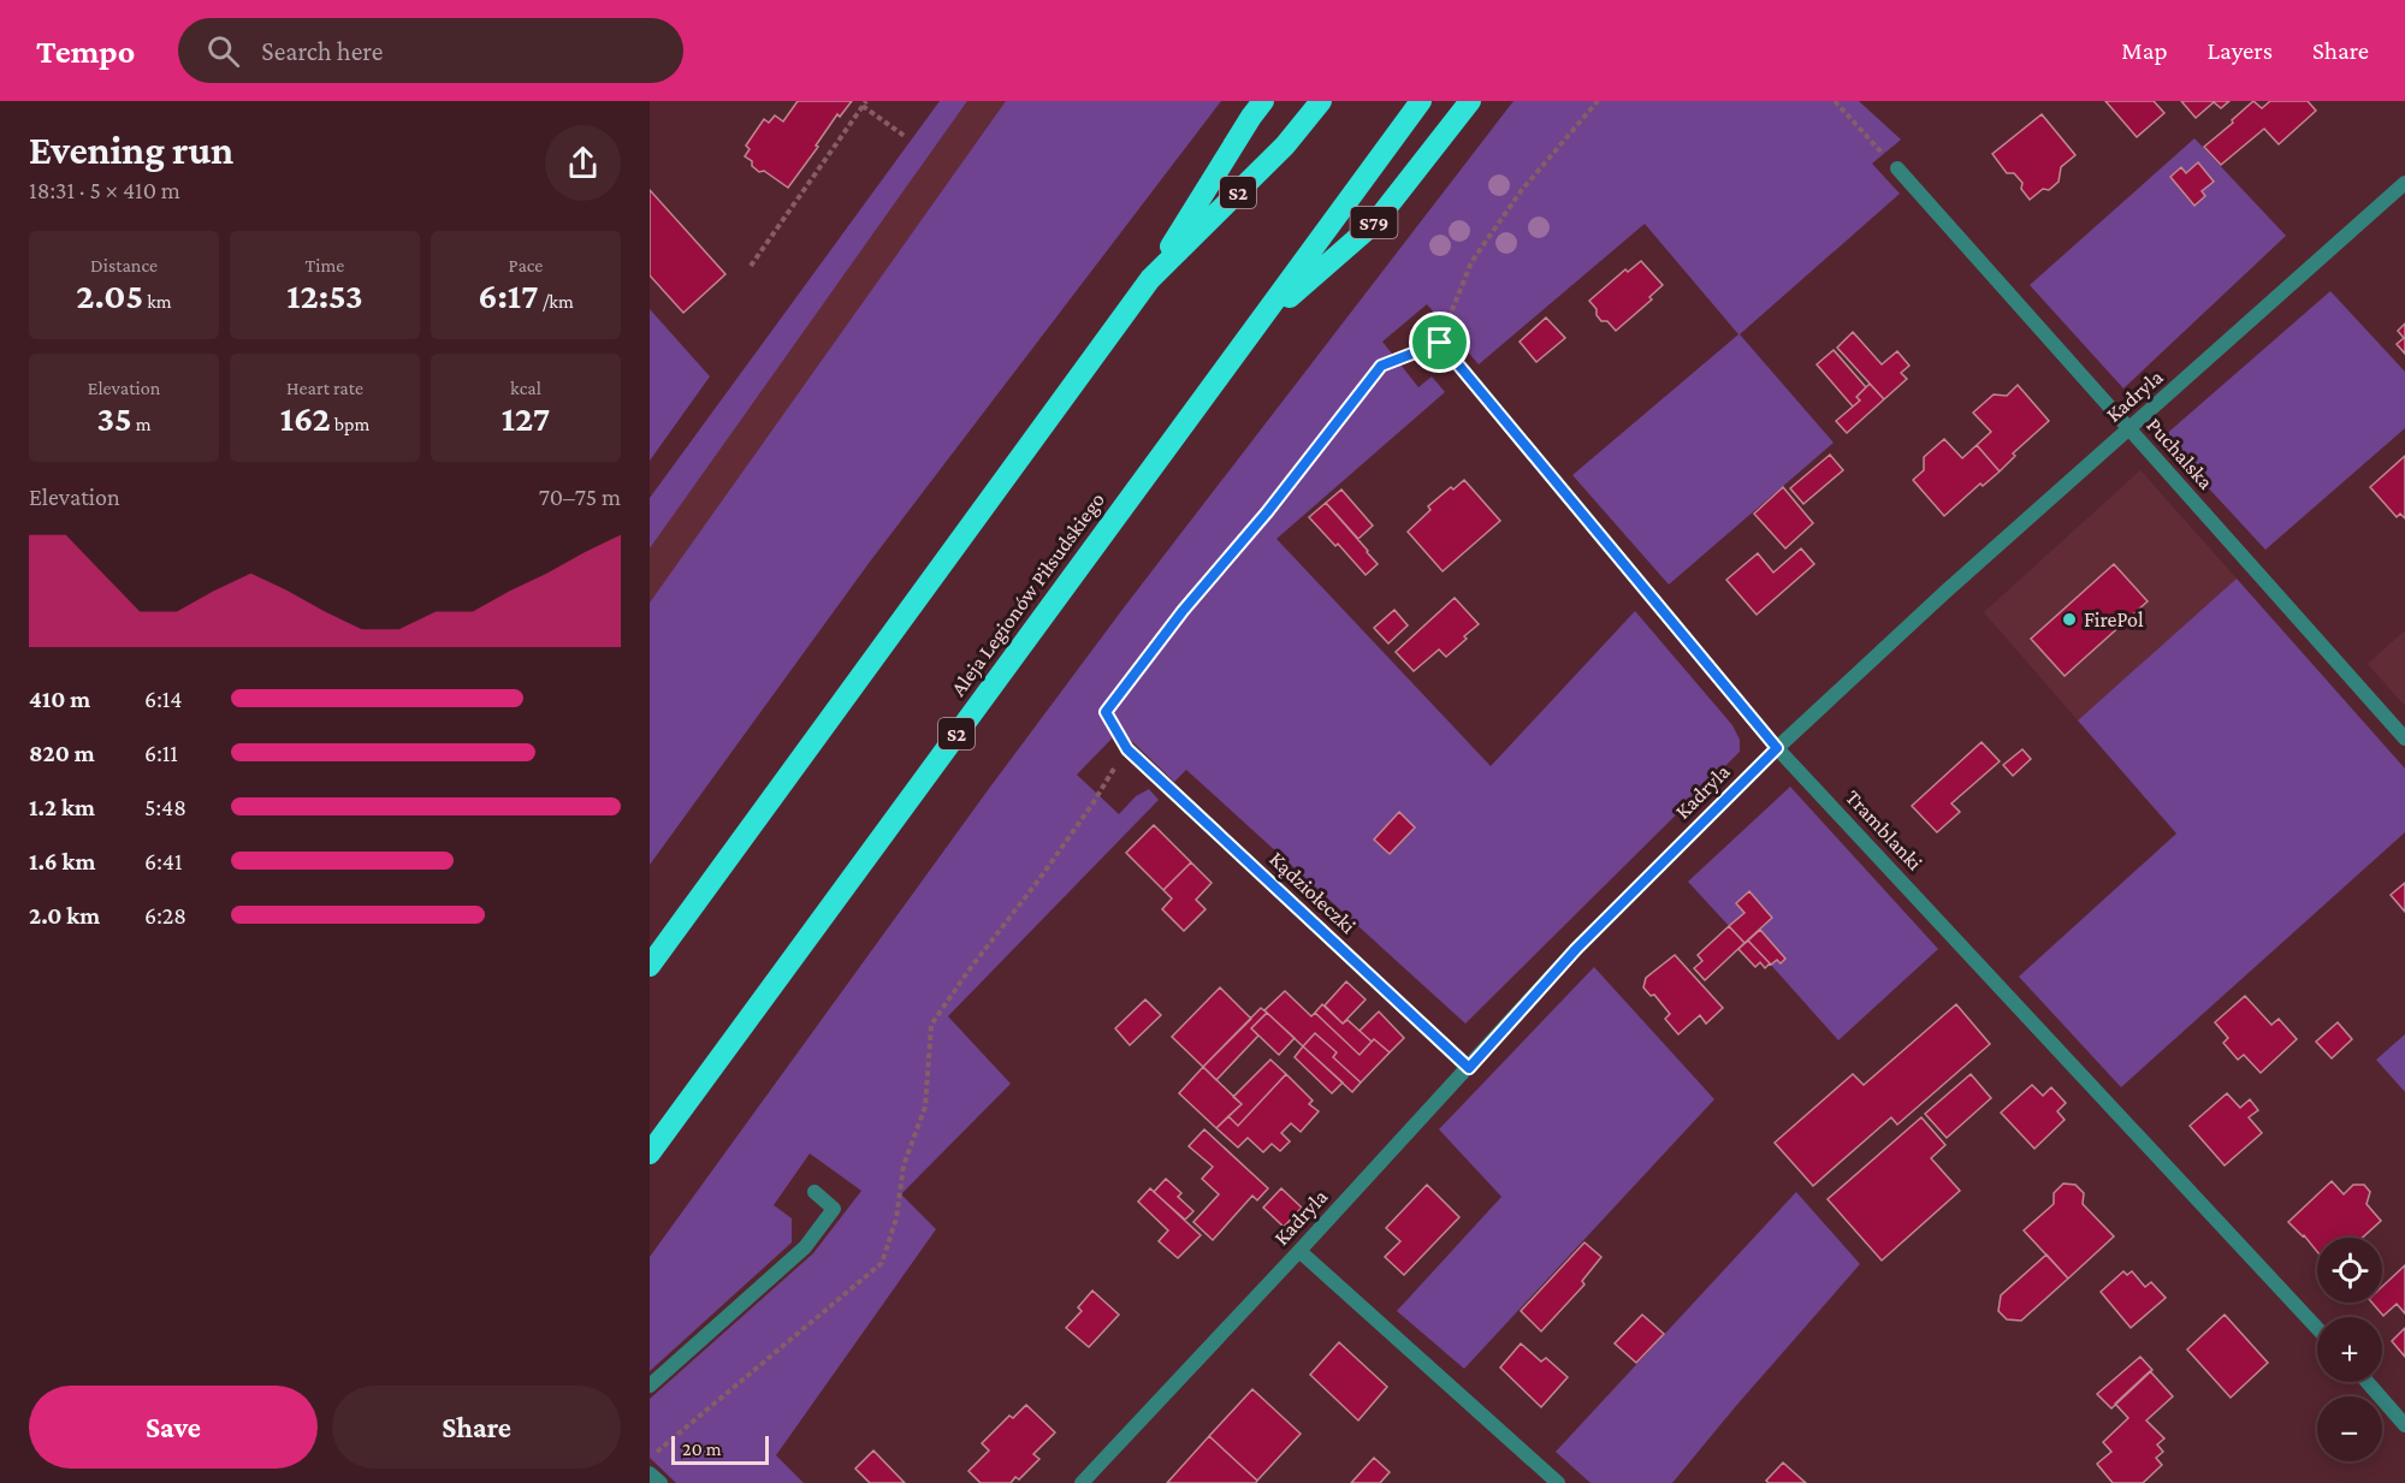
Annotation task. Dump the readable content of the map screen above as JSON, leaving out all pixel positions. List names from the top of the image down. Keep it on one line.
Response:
{"streets":{"highway":["S2","S79","Aleja Legionów Piłsudskiego"],"street":["Kadryla","Puchalska","Tramblanki","Kądziołeczki"]},"crossings":[["S79","Aleja Legionów Piłsudskiego"],["Kadryla","Puchalska"],["Kadryla","Tramblanki"],["Kadryla","Kądziołeczki"]],"places":["FirePol"],"scale_bar":"20 m","page":{"header":"Tempo","search":"Search here","nav":["Map","Layers","Share"],"heading":["Evening run","18:31 · 5 × 410 m"],"stats":[["Distance","2.05 km"],["Time","12:53"],["Pace","6:17 /km"],["Elevation","35 m"],["Heart rate","162 bpm"],["kcal","127"]],"chart":["Elevation","70–75 m"],"list":[{"name":"410 m","note":"6:14"},{"name":"820 m","note":"6:11"},{"name":"1.2 km","note":"5:48"},{"name":"1.6 km","note":"6:41"},{"name":"2.0 km","note":"6:28"}],"map_buttons":["+","−"],"buttons":["Save","Share"],"scale":"20 m"}}
